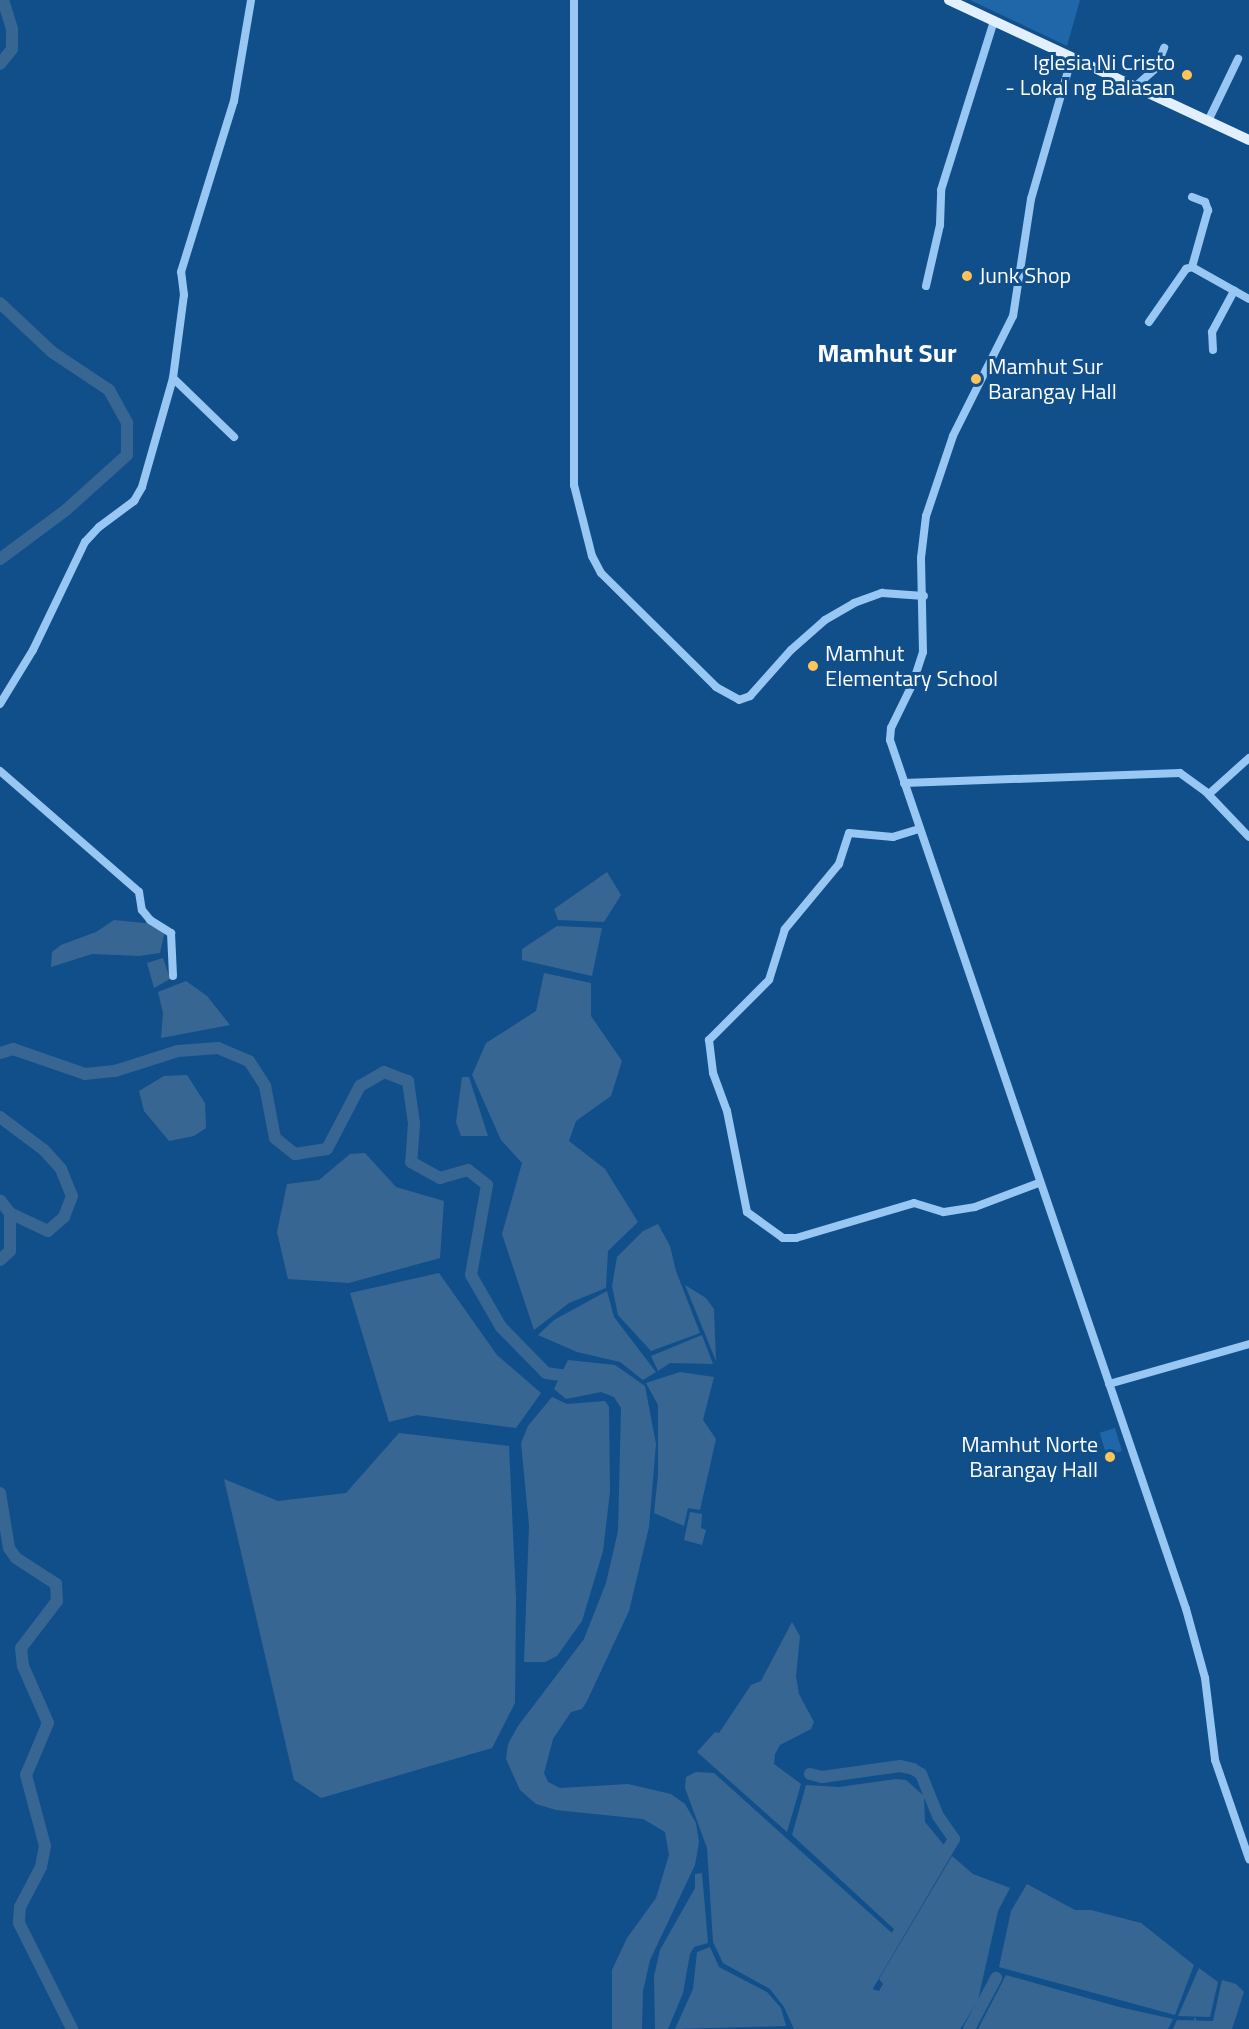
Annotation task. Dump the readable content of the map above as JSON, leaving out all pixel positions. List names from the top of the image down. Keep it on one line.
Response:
{"districts":["Mamhut Sur"],"places":["Iglesia Ni Cristo - Lokal ng Balasan","Junk Shop","Mamhut Sur Barangay Hall","Mamhut Elementary School","Mamhut Norte Barangay Hall"]}
